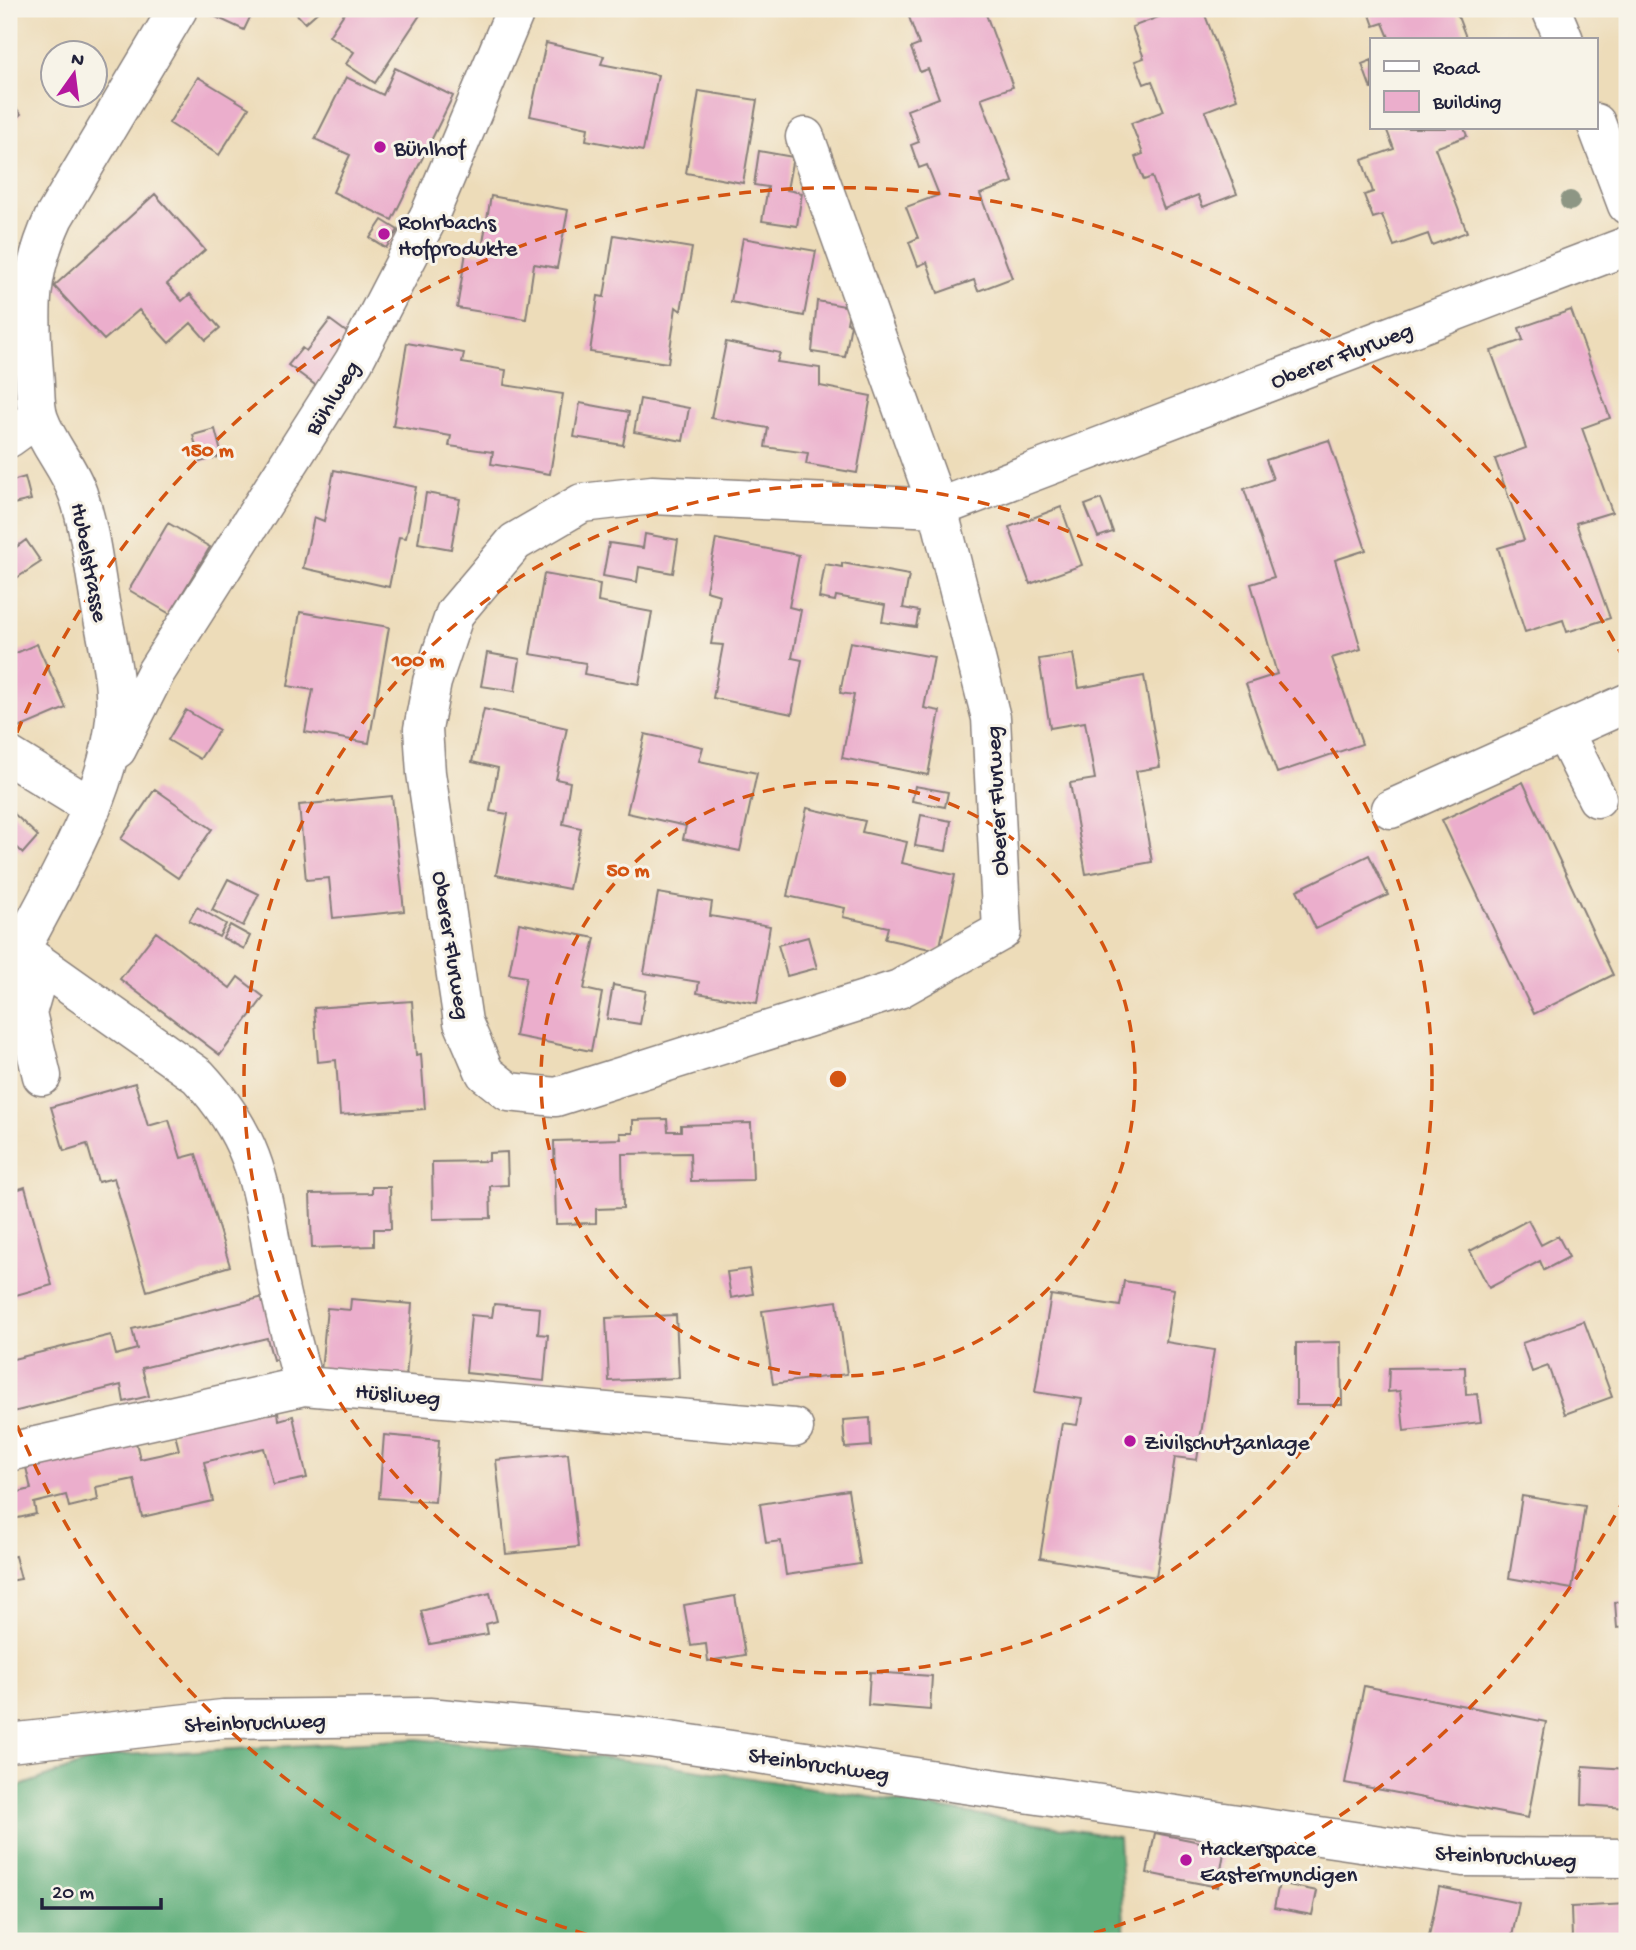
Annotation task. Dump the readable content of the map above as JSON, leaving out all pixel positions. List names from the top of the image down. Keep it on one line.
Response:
{"streets":{"street":["Oberer Flurweg","Bühlweg","Hubelstrasse","Hüsliweg","Steinbruchweg"]},"crossings":[["Bühlweg","Hubelstrasse"]],"places":["Bühlhof","Rohrbachs Hofprodukte","Zivilschutzanlage","Hackerspace Eastermundigen"],"legend":["Road","Building"],"scale_bar":"20 m","north":"top","rings":["150 m","100 m","50 m"]}
